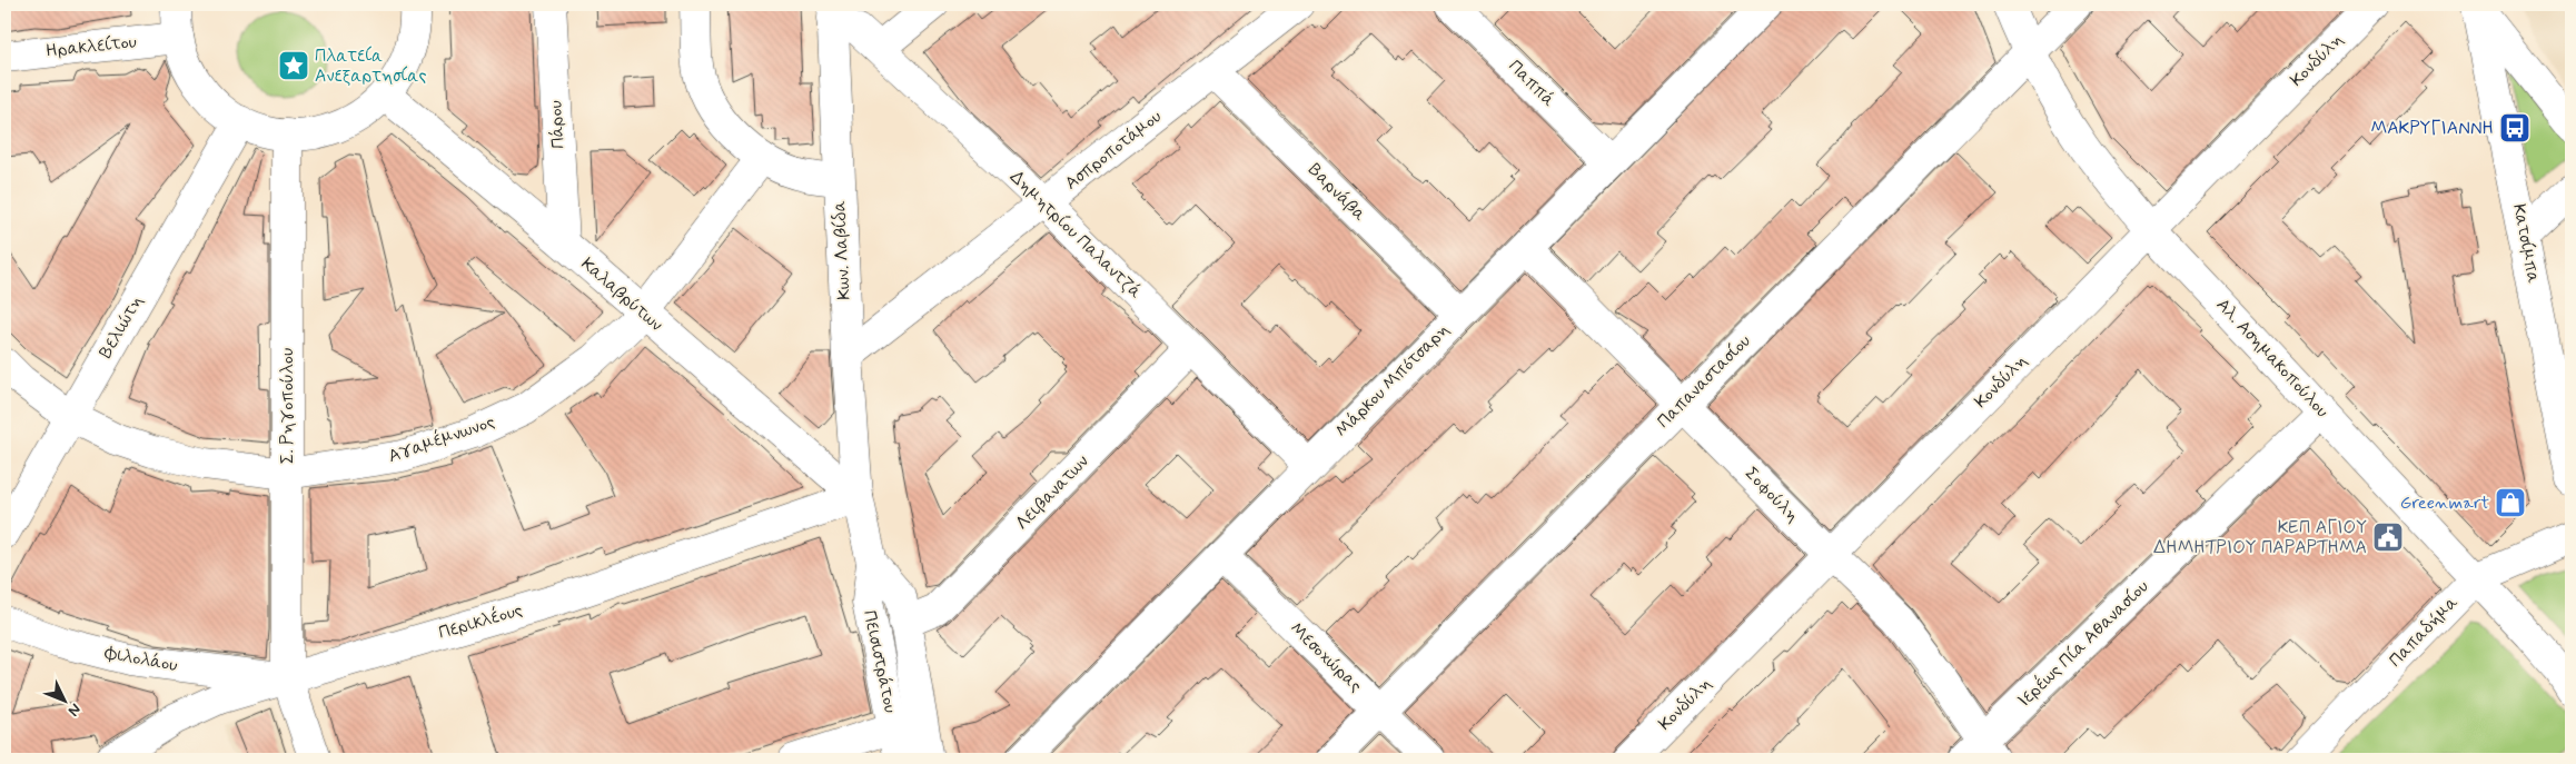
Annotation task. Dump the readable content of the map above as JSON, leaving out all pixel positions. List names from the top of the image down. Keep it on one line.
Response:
{"streets":{"street":["Ηρακλείτου","Κονδύλη","Παππά","Πάρου","Ασπροποτάμου","Βαρνάβα","Δημητρίου Παλαντζά","Κατσίμπα","Κων. Λαβίδα","Καλαβρύτων","Βελιώτη","Αλ. Ασημακοπούλου","Μάρκου Μπότσαρη","Παπαναστασίου","Σ. Ρηγοπούλου","Αγαμέμνωνος","Λειβανατων","Σοφούλη","Περικλέους","Παπαδήμα","Ιερέως Πία Αθανασίου","Μεσοχώρας","Φιλολάου","Πεισιστράτου"]},"crossings":[["Κονδύλη","Αλ. Ασημακοπούλου"],["Κονδύλη","Σοφούλη"],["Παππά","Μάρκου Μπότσαρη"],["Πάρου","Καλαβρύτων"],["Ασπροποτάμου","Βαρνάβα"],["Ασπροποτάμου","Δημητρίου Παλαντζά"],["Ασπροποτάμου","Κων. Λαβίδα"],["Βαρνάβα","Μάρκου Μπότσαρη"],["Δημητρίου Παλαντζά","Κων. Λαβίδα"],["Δημητρίου Παλαντζά","Μάρκου Μπότσαρη"],["Δημητρίου Παλαντζά","Λειβανατων"],["Κων. Λαβίδα","Καλαβρύτων"],["Κων. Λαβίδα","Περικλέους"],["Κων. Λαβίδα","Πεισιστράτου"],["Καλαβρύτων","Αγαμέμνωνος"],["Καλαβρύτων","Περικλέους"],["Βελιώτη","Αγαμέμνωνος"],["Αλ. Ασημακοπούλου","Παπαναστασίου"],["Αλ. Ασημακοπούλου","Παπαδήμα"],["Αλ. Ασημακοπούλου","Ιερέως Πία Αθανασίου"],["Μάρκου Μπότσαρη","Σοφούλη"],["Μάρκου Μπότσαρη","Μεσοχώρας"],["Παπαναστασίου","Σοφούλη"],["Παπαναστασίου","Μεσοχώρας"],["Σ. Ρηγοπούλου","Αγαμέμνωνος"],["Σ. Ρηγοπούλου","Περικλέους"],["Σ. Ρηγοπούλου","Φιλολάου"],["Σοφούλη","Ιερέως Πία Αθανασίου"],["Περικλέους","Φιλολάου"]],"places":{"place":["Πλατεία Ανεξαρτησίας"],"bus stop":["ΜΑΚΡΥΓΙΑΝΝΗ"],"shop":["Greenmart"],"public building":["ΚΕΠ ΑΓΙΟΥ ΔΗΜΗΤΡΙΟΥ ΠΑΡΑΡΤΗΜΑ"]},"north":"bottom right"}
